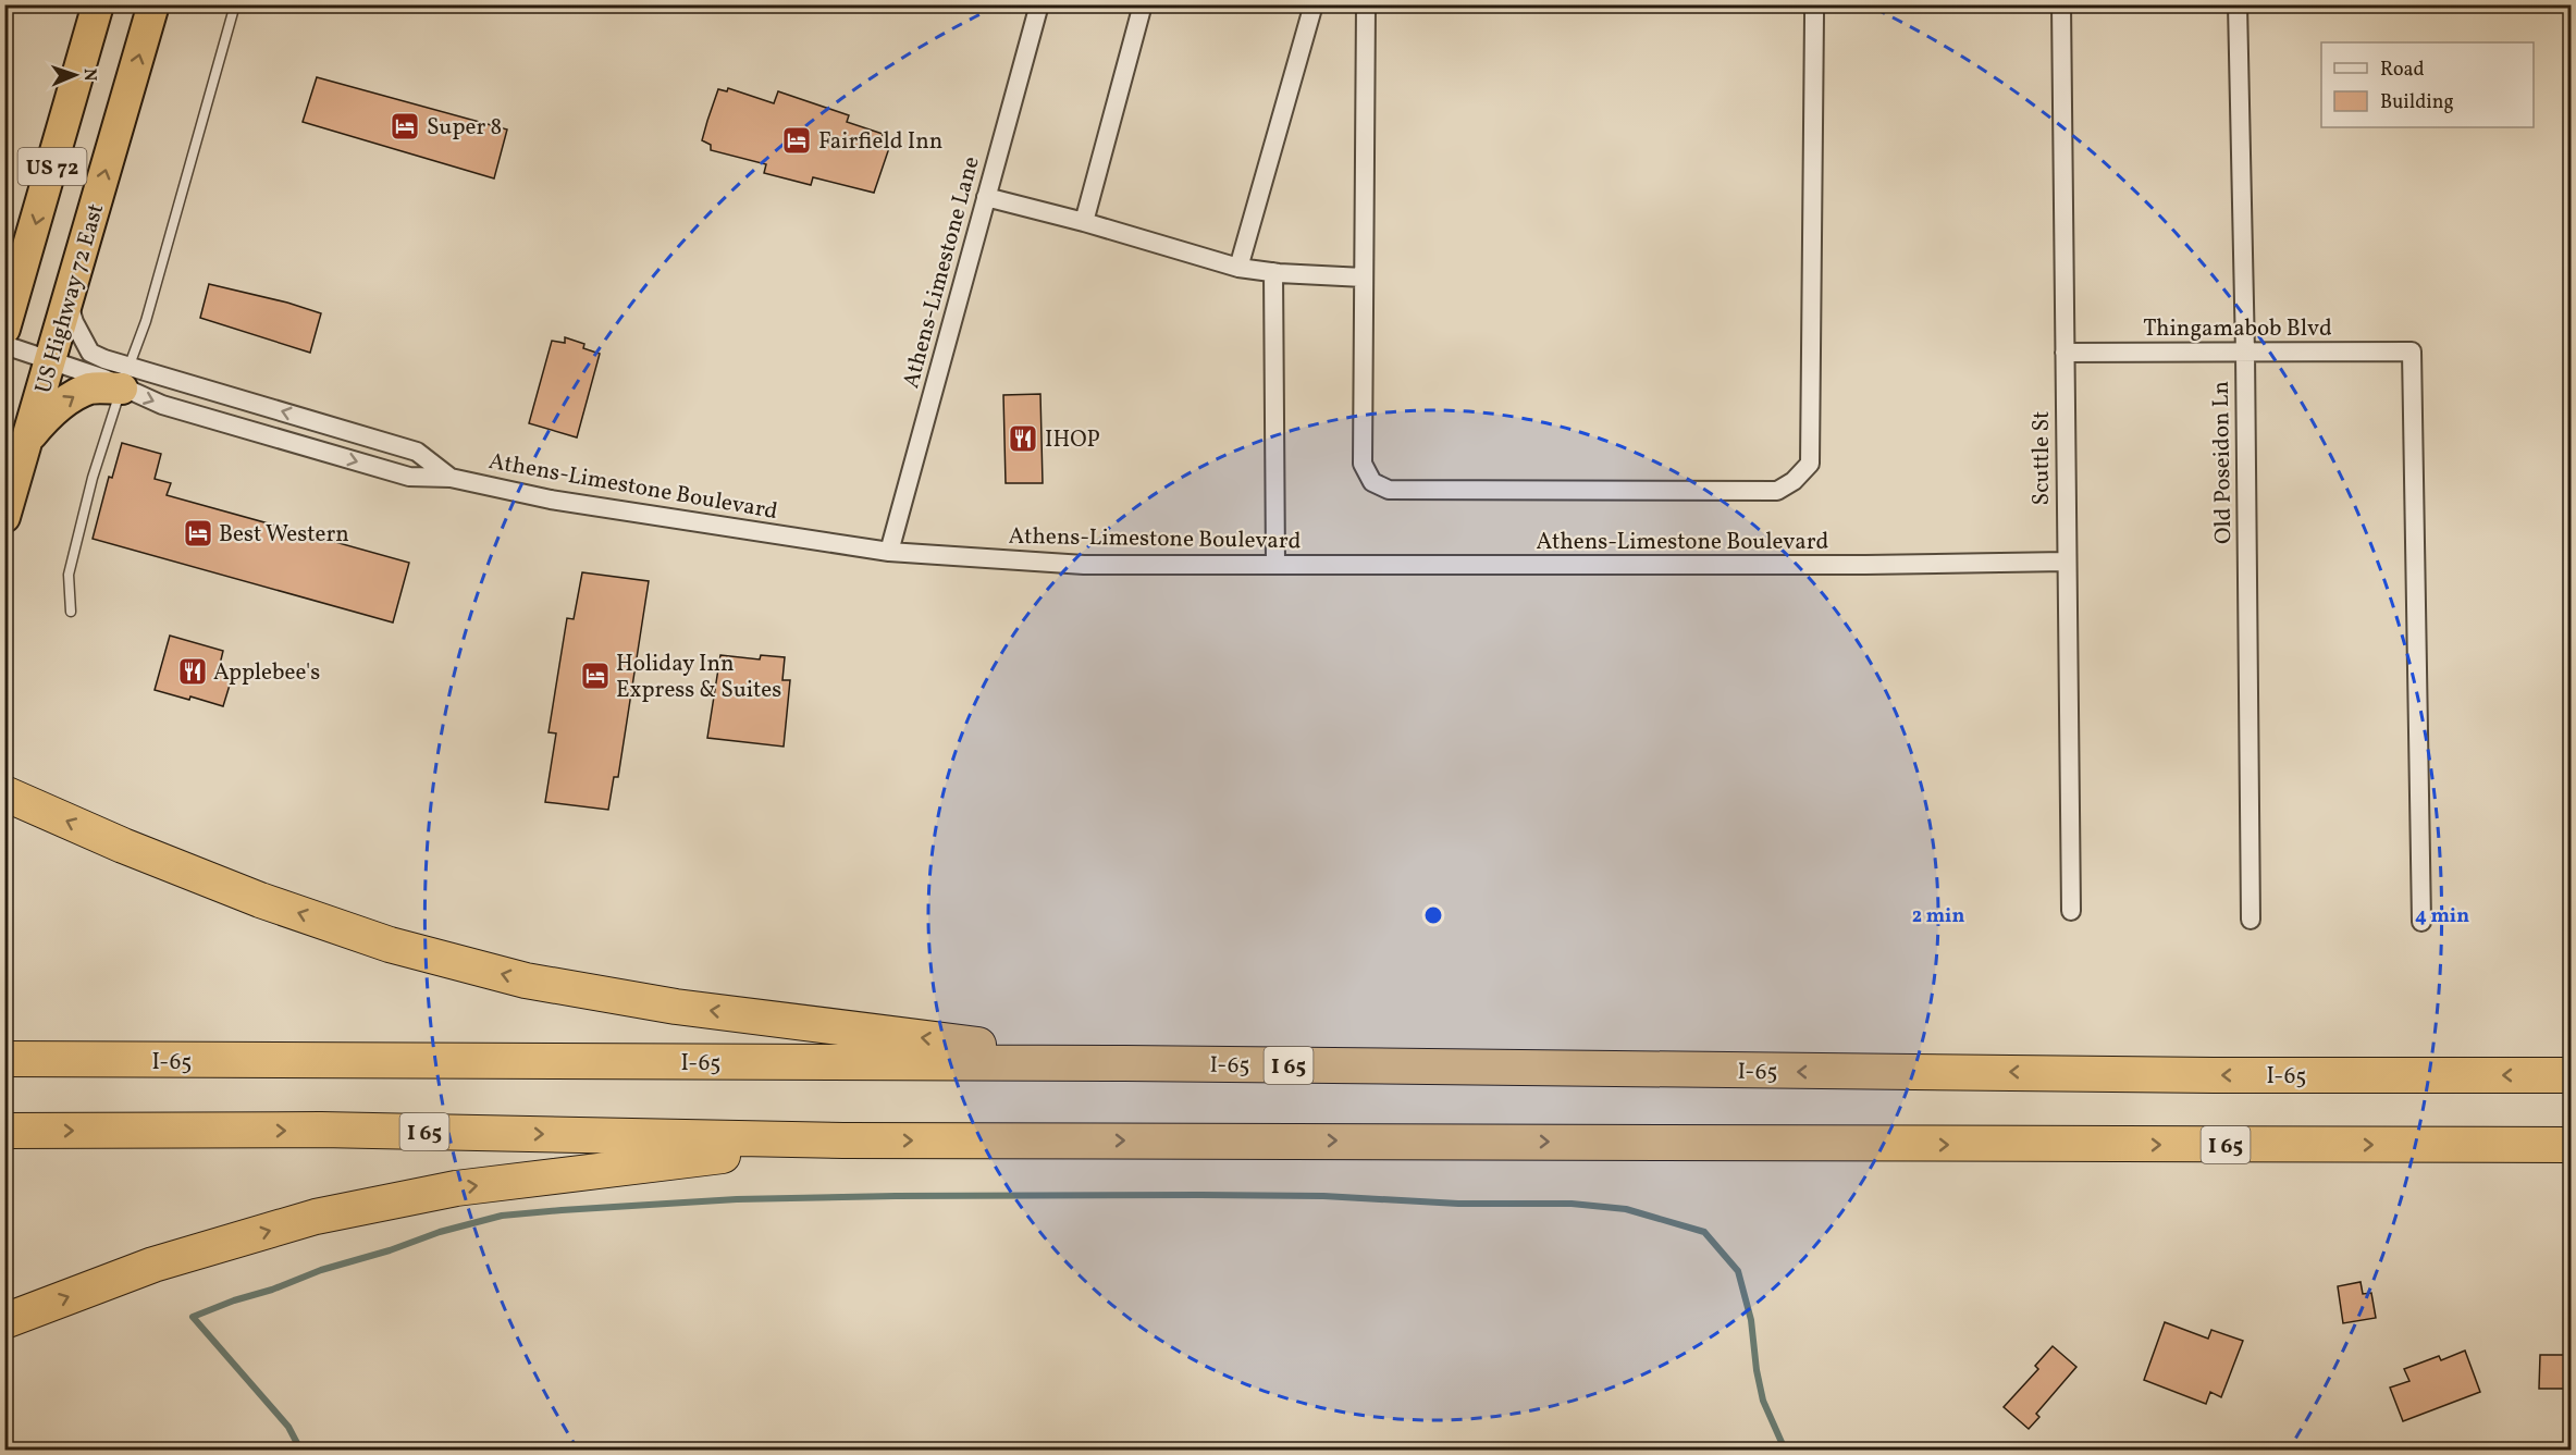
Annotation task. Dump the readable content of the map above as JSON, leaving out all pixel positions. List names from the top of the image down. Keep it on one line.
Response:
{"streets":{"highway":["US 72","US Highway 72 East","I-65","I 65"],"street":["Athens-Limestone Lane","Thingamabob Blvd","Scuttle St","Old Poseidon Ln","Athens-Limestone Boulevard"]},"crossings":[["Athens-Limestone Lane","Athens-Limestone Boulevard"],["US Highway 72 East","Athens-Limestone Boulevard"],["Thingamabob Blvd","Scuttle St"],["Thingamabob Blvd","Old Poseidon Ln"],["Scuttle St","Athens-Limestone Boulevard"]],"places":{"hotel":["Super 8","Fairfield Inn","Best Western","Holiday Inn Express & Suites"],"restaurant":["IHOP","Applebee's"]},"legend":["Road","Building"],"north":"right","rings":["2 min","4 min"]}
